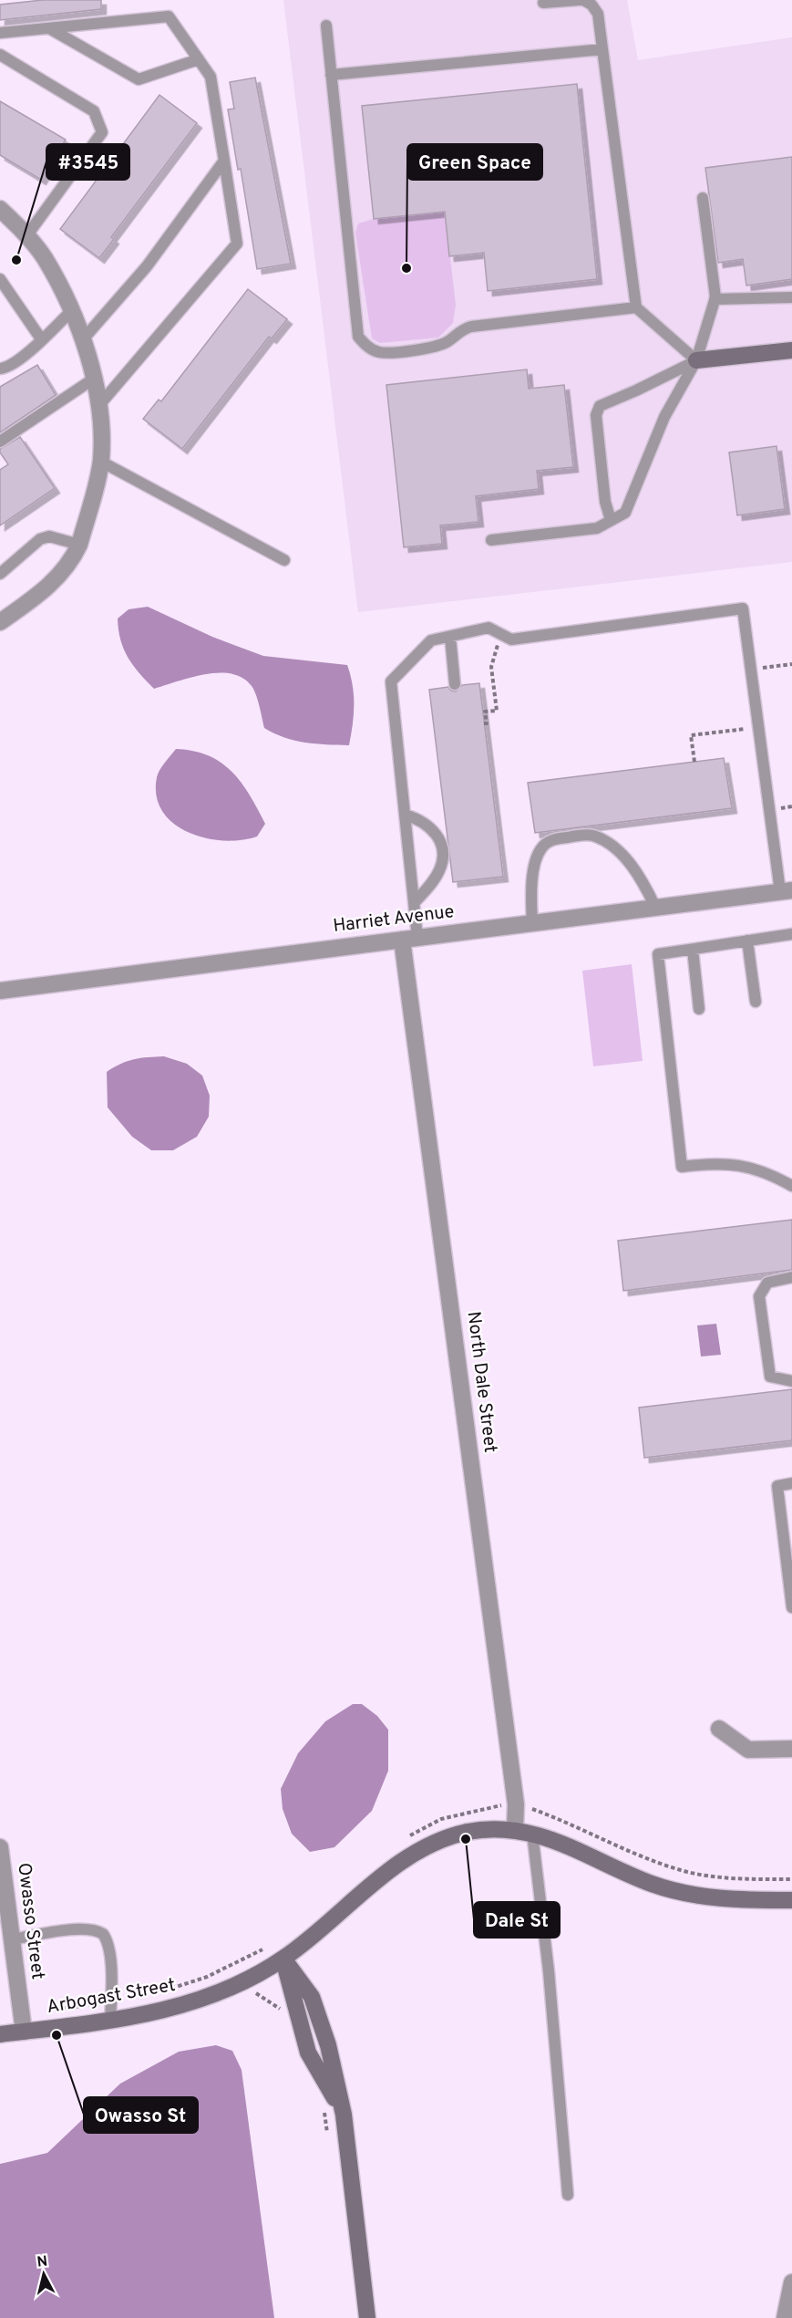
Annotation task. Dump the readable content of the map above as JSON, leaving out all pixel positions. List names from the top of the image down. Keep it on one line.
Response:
{"streets":{"street":["Harriet Avenue","North Dale Street","Owasso Street","Arbogast Street"]},"crossings":[["Harriet Avenue","North Dale Street"],["North Dale Street","Arbogast Street"],["Owasso Street","Arbogast Street"]],"places":["#3545","Green Space","Dale St","Owasso St"],"north":"top"}
